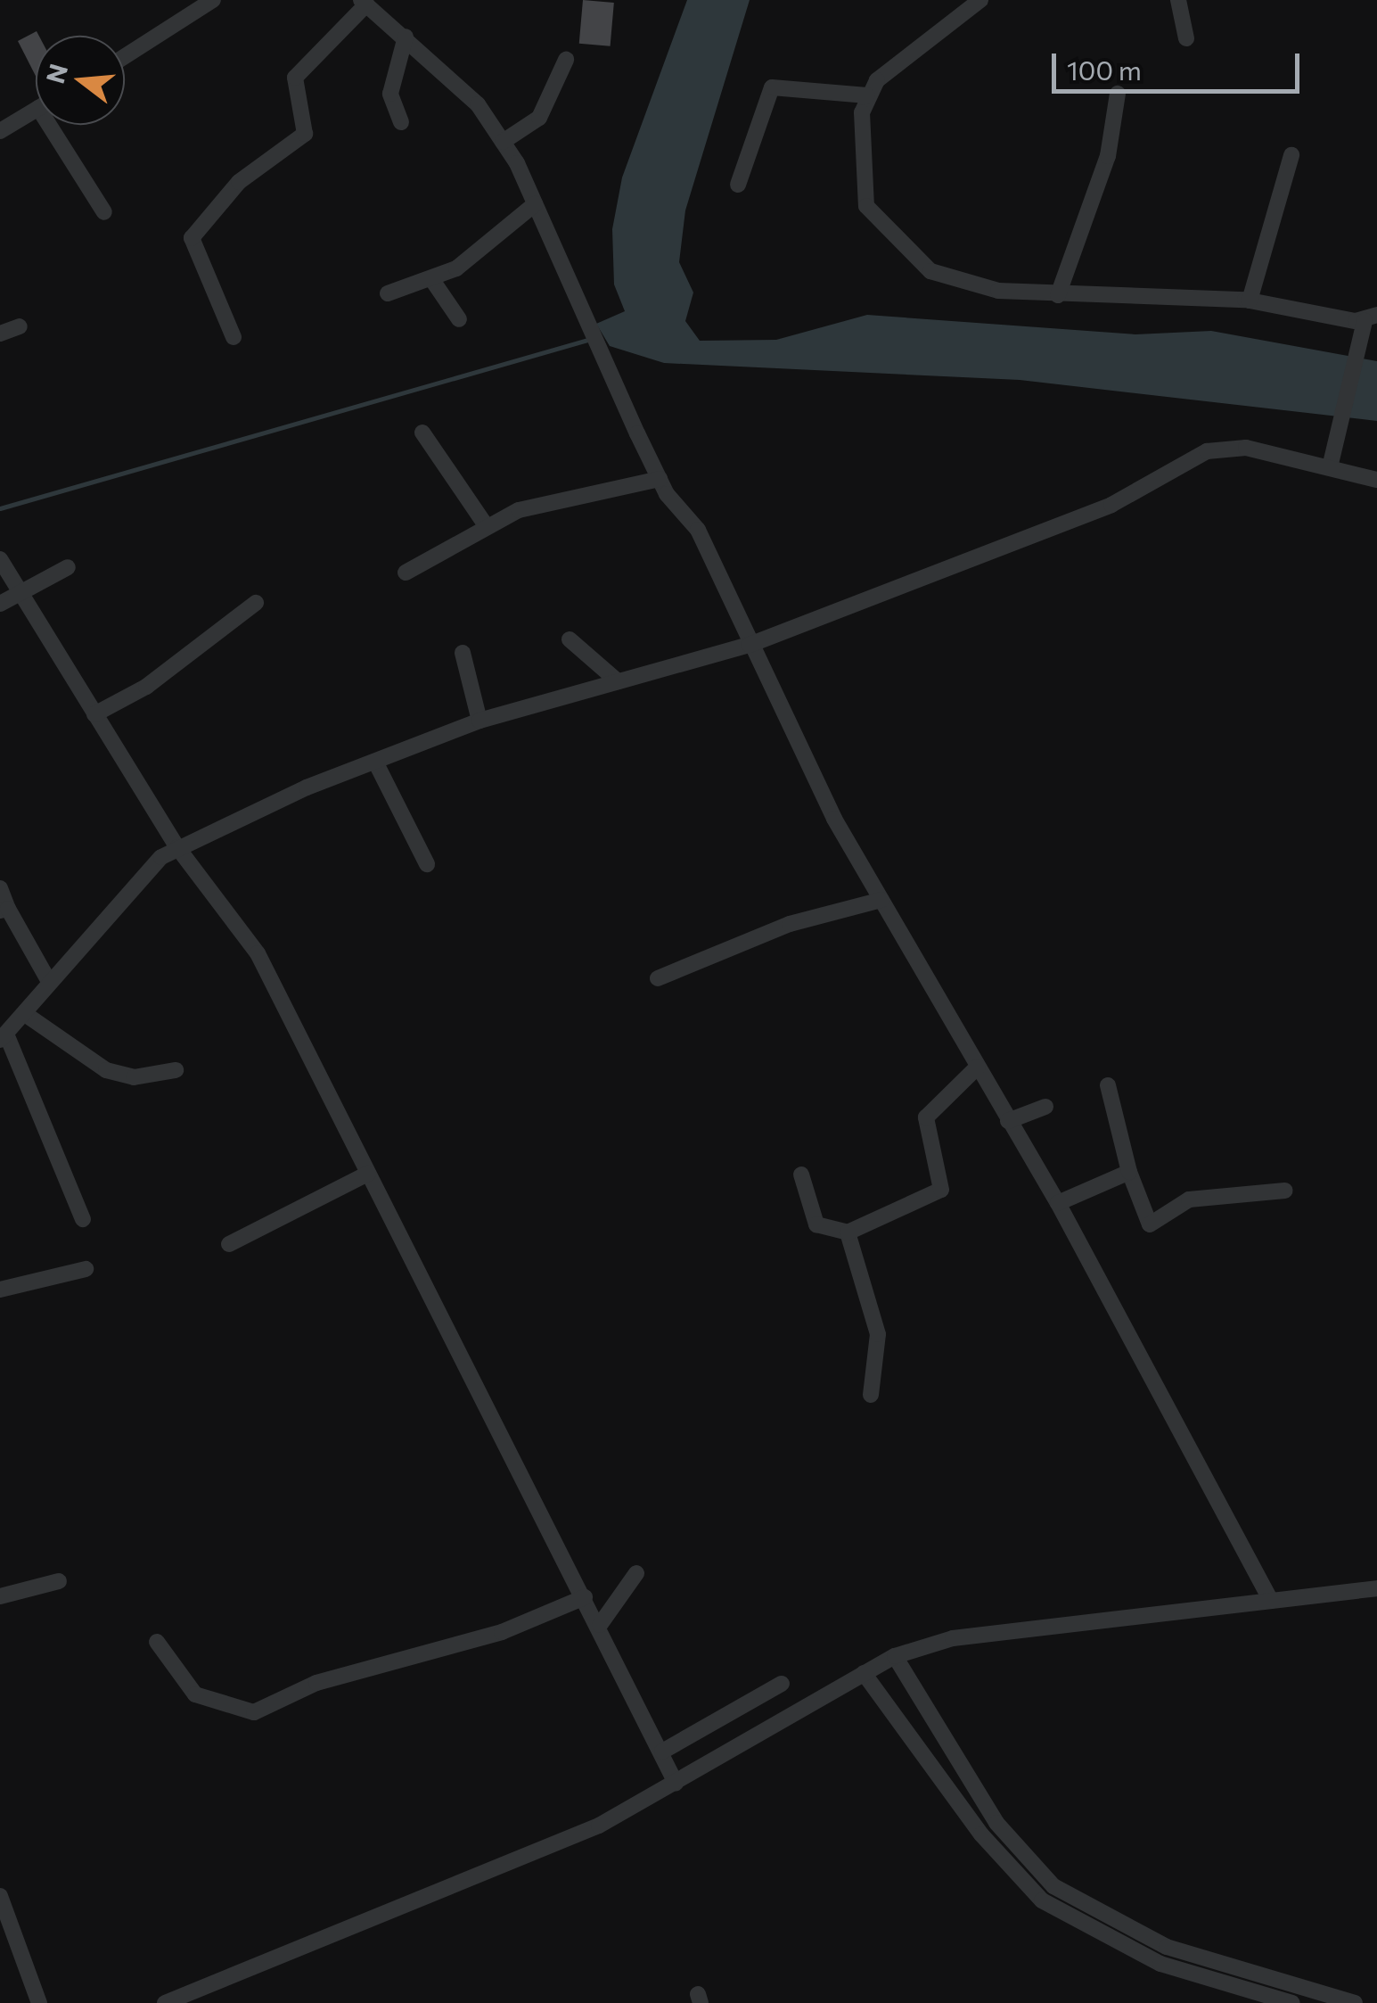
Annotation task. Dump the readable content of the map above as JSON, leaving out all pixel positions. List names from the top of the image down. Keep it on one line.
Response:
{"scale_bar":"100 m","north":"left"}
